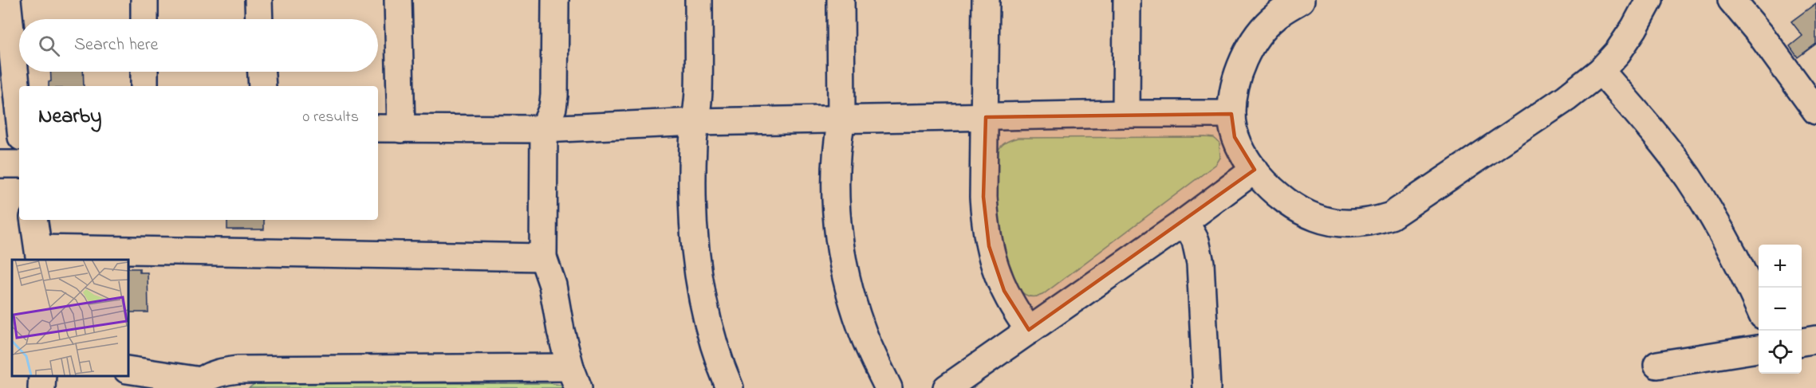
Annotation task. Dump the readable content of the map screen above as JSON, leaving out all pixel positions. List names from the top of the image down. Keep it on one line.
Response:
{"page":{"search":"Search here","heading":["Nearby","0 results"],"map_buttons":["+","−"]}}
